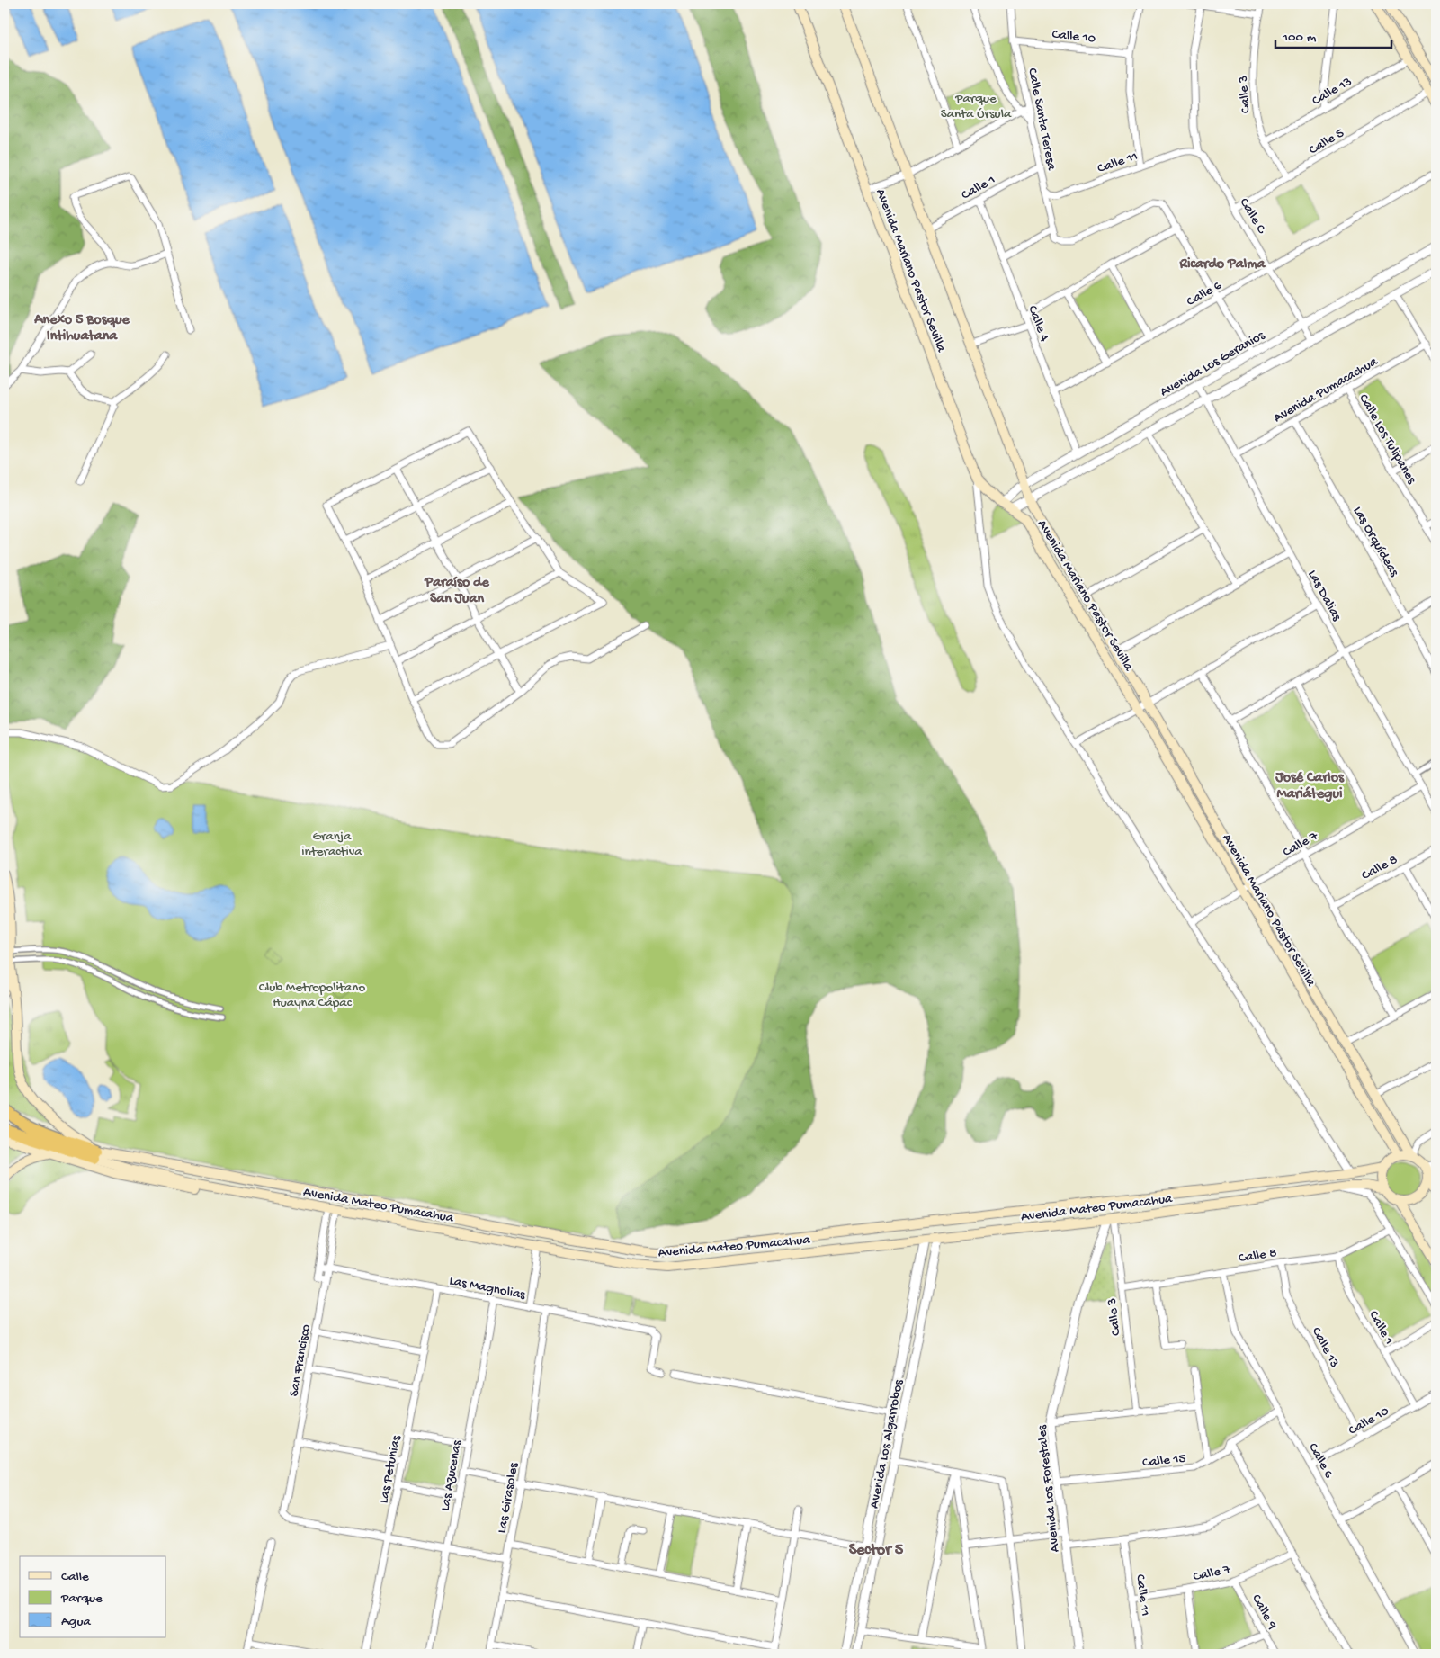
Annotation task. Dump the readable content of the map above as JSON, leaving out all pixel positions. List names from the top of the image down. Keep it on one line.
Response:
{"streets":{"main road":["Avenida Mariano Pastor Sevilla","Avenida Mateo Pumacahua"],"street":["Calle 10","Calle 13","Calle 3","Calle Santa Teresa","Calle 5","Calle 11","Calle 1","Calle C","Calle 6","Calle 4","Avenida Los Geranios","Avenida Pumacachua","Calle Los Tulipanes","Las Orquídeas","Las Dalias","Calle 7","Calle 8","Las Magnolias","San Francisco","Avenida Los Algarrobos","Calle 15","Las Petunias","Las Azucenas","Avenida Los Forestales","Las Girasoles","Calle 9"]},"crossings":[["Calle 10","Calle 13"],["Calle 10","Calle Santa Teresa"],["Calle 10","Calle 1"],["Calle 10","Calle 6"],["Calle 13","Calle 3"],["Calle 13","Calle 8"],["Calle 3","Calle 5"],["Calle 3","Calle 8"],["Calle 3","Avenida Mateo Pumacahua"],["Calle 3","Avenida Los Forestales"],["Calle Santa Teresa","Calle 11"],["Calle Santa Teresa","Calle 1"],["Calle 5","Calle C"],["Calle 11","Calle C"],["Calle 11","Calle 7"],["Calle 1","Avenida Mariano Pastor Sevilla"],["Calle 1","Calle 4"],["Calle 1","Calle 8"],["Calle C","Calle 6"],["Calle C","Avenida Los Geranios"],["Avenida Mariano Pastor Sevilla","Avenida Los Geranios"],["Avenida Mariano Pastor Sevilla","Calle 7"],["Avenida Mariano Pastor Sevilla","Avenida Mateo Pumacahua"],["Calle 6","Calle 4"],["Calle 6","Calle 8"],["Calle 6","Calle 15"],["Calle 4","Avenida Los Geranios"],["Avenida Los Geranios","Las Dalias"],["Avenida Pumacachua","Calle Los Tulipanes"],["Avenida Pumacachua","Las Orquídeas"],["Avenida Pumacachua","Las Dalias"],["Las Dalias","Calle 7"],["Calle 7","Calle 9"],["Avenida Mateo Pumacahua","San Francisco"],["Avenida Mateo Pumacahua","Avenida Los Algarrobos"],["Avenida Mateo Pumacahua","Avenida Los Forestales"],["Las Magnolias","San Francisco"],["Las Magnolias","Las Petunias"],["Las Magnolias","Las Azucenas"],["Las Magnolias","Las Girasoles"],["San Francisco","Las Petunias"],["Calle 15","Avenida Los Forestales"]],"districts":["Ricardo Palma","Anexo 5 Bosque Intihuatana","Paraíso de San Juan","José Carlos Mariátegui","Sector 5"],"parks":["Parque Santa Úrsula","Granja interactiva","Club Metropolitano Huayna Cápac"],"legend":["Calle","Parque","Agua"],"scale_bar":"100 m"}
